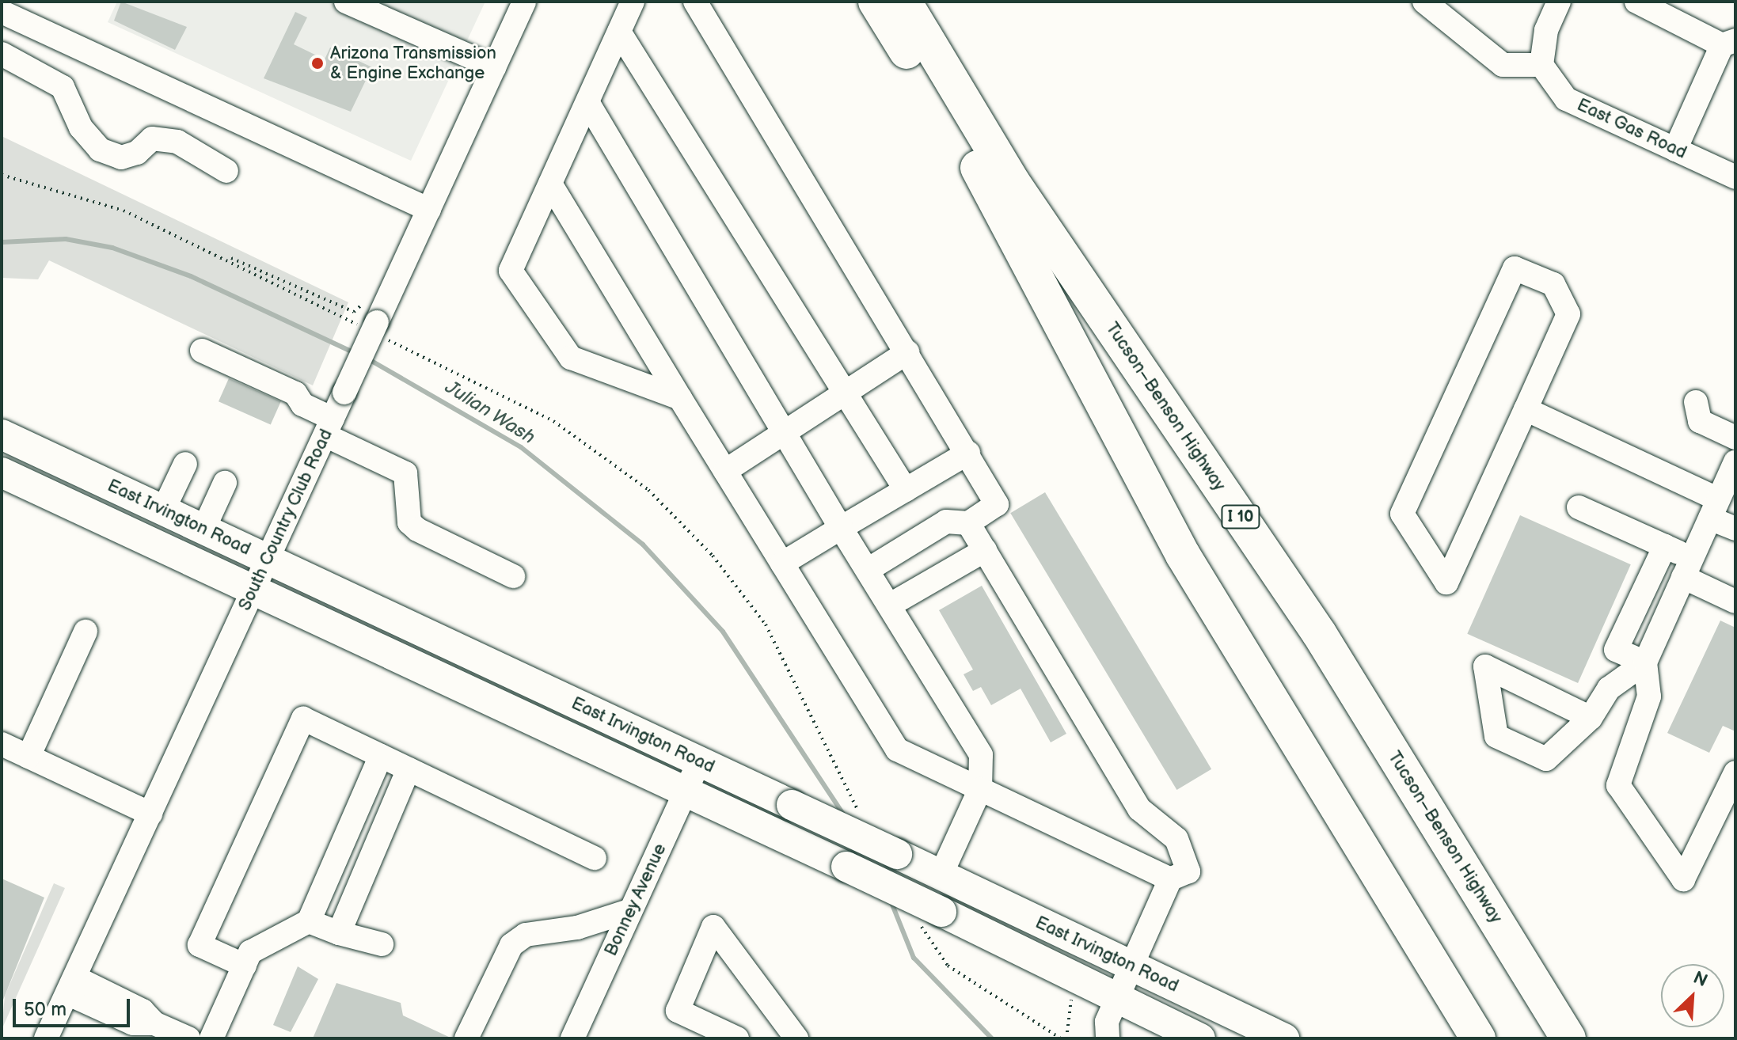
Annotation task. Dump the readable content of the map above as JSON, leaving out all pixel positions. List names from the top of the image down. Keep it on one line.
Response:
{"streets":{"highway":["Tucson–Benson Highway","I 10"],"main road":["East Irvington Road"],"street":["East Gas Road","South Country Club Road","Bonney Avenue"]},"crossings":[["East Irvington Road","South Country Club Road"],["East Irvington Road","Bonney Avenue"]],"water":["Julian Wash"],"places":["Arizona Transmission & Engine Exchange"],"scale_bar":"50 m","north":"top right"}
